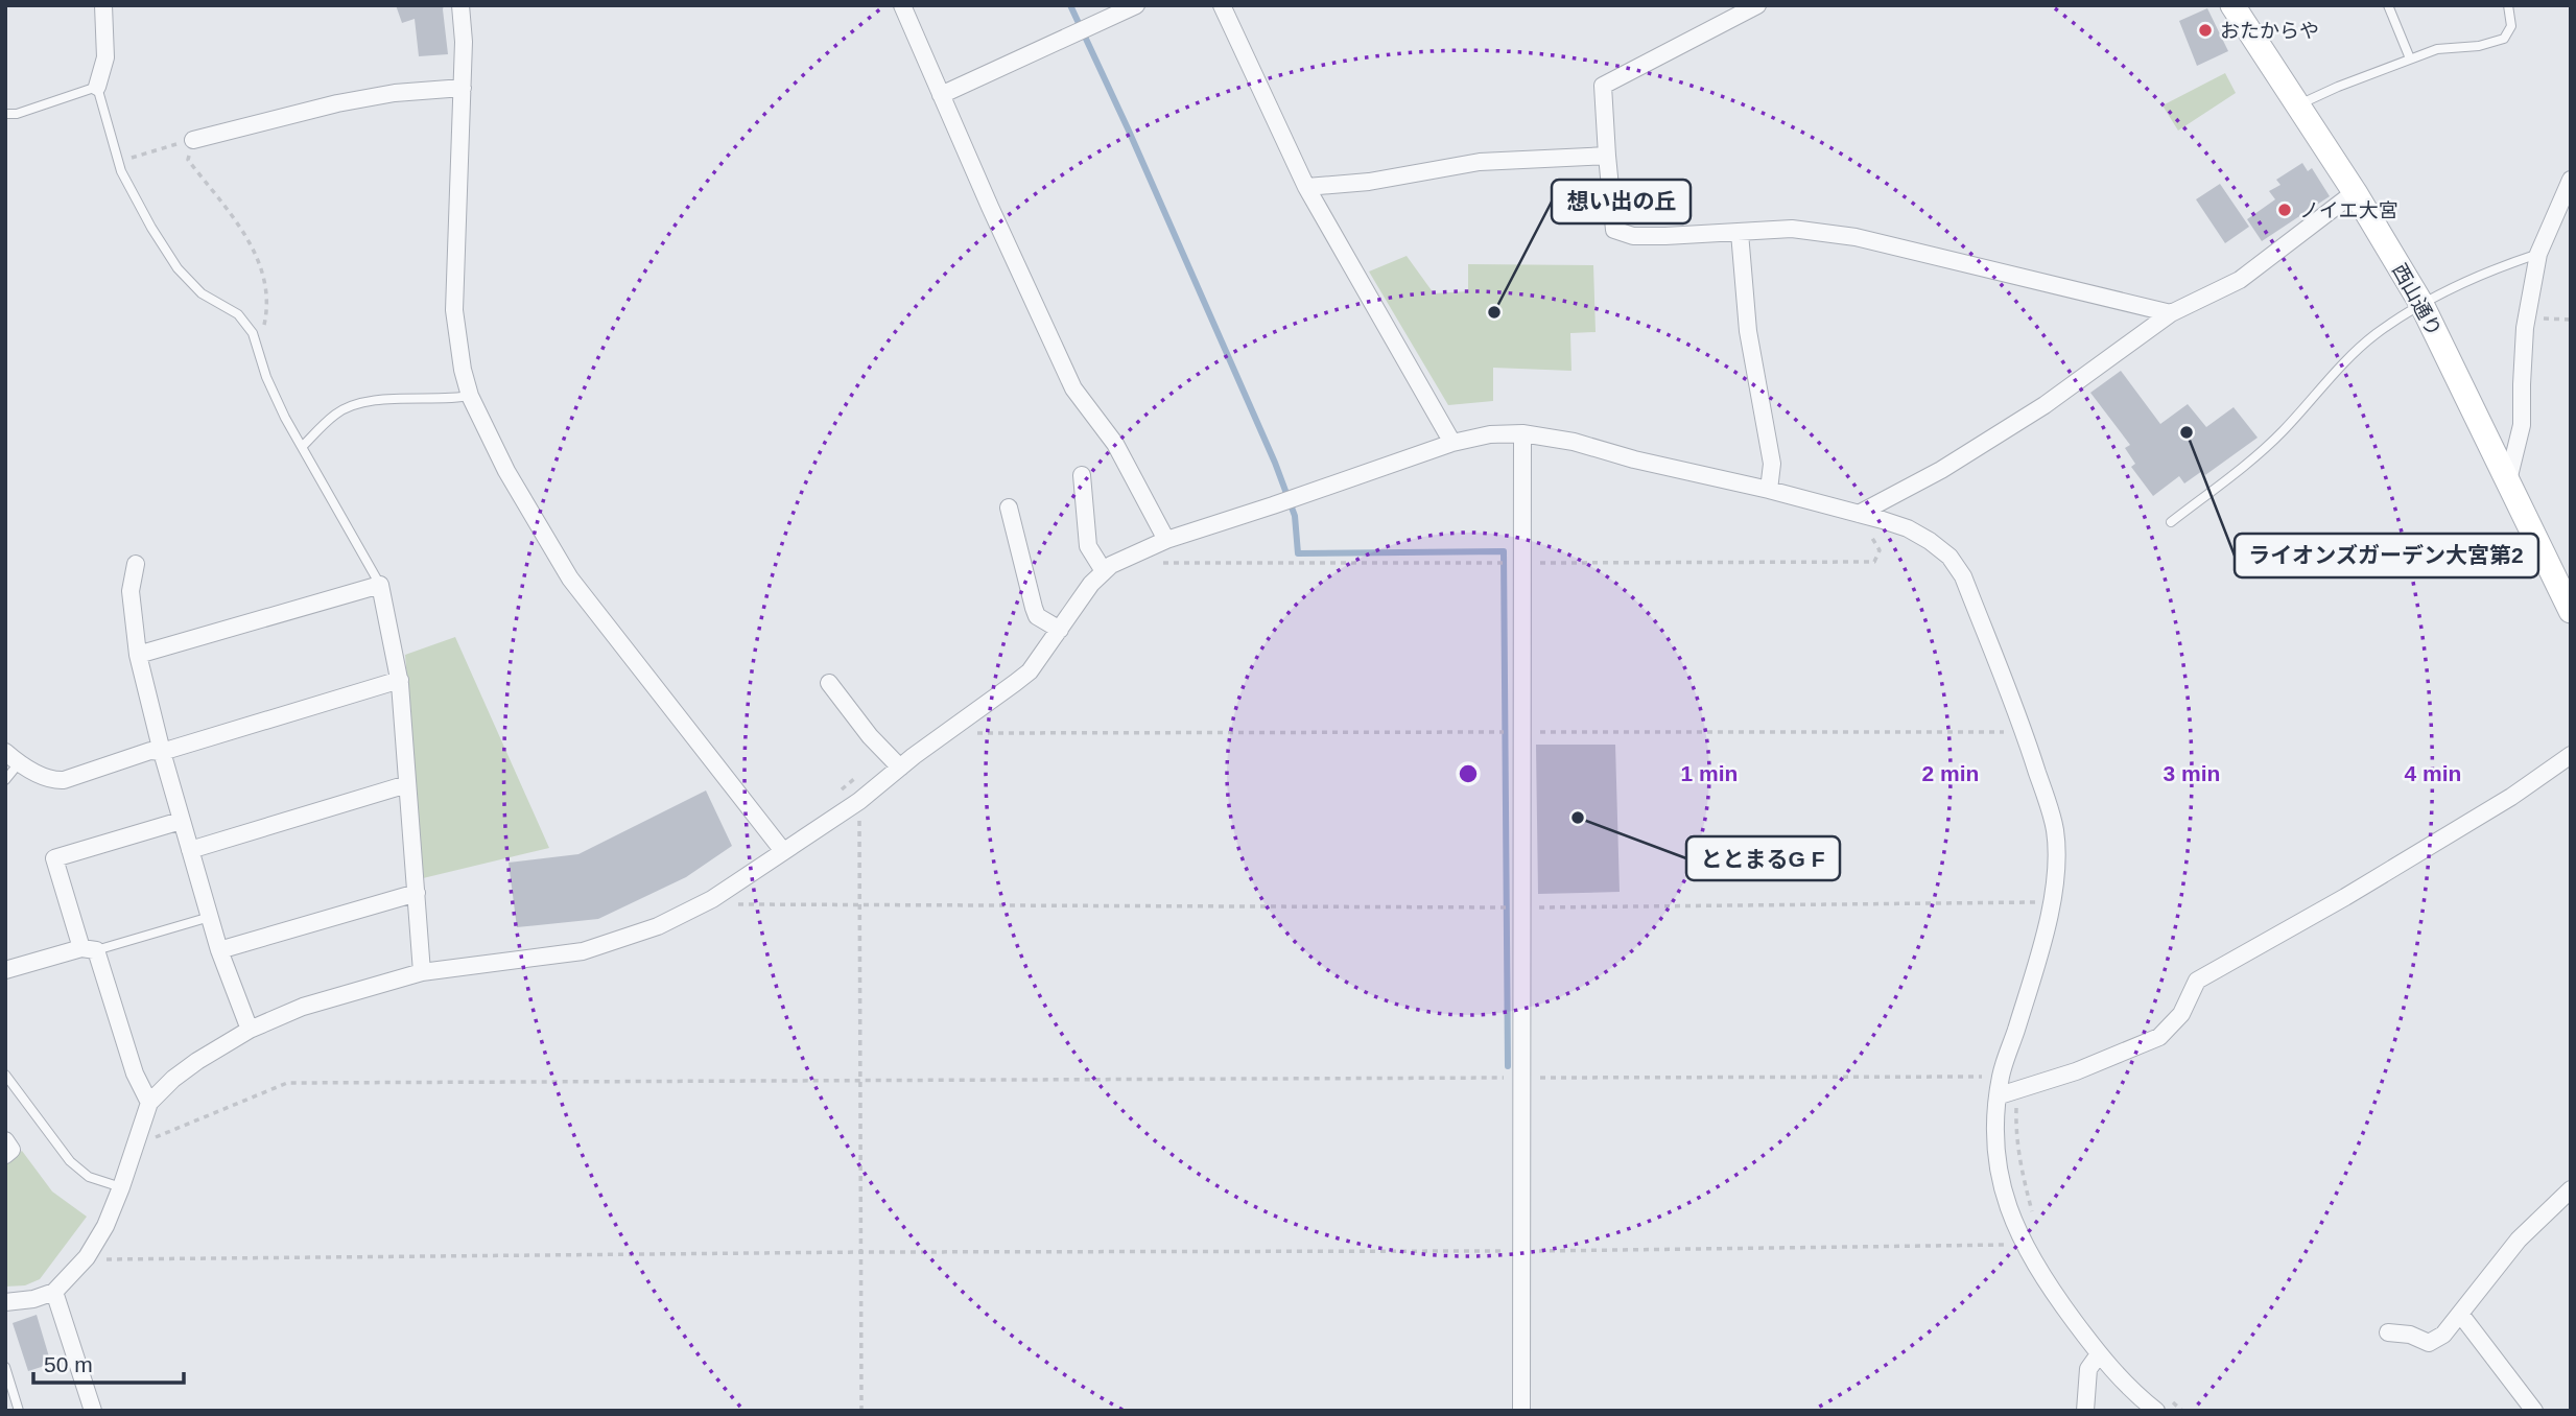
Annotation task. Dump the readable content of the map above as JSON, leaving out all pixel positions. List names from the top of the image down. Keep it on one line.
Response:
{"streets":{"street":["西山通り"]},"places":["おたからや","ノイエ大宮","想い出の丘","ライオンズガーデン大宮第2","ととまるG F"],"scale_bar":"50 m","rings":["1 min","2 min","3 min","4 min"]}
